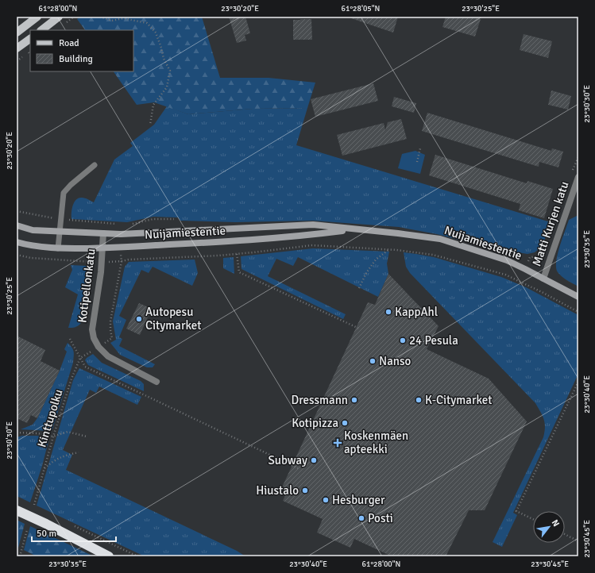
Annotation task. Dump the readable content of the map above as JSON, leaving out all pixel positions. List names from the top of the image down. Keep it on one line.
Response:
{"streets":{"main road":["Nuijamiestentie"],"street":["Matti Kurjen katu","Kotipellonkatu"],"path":["Kinttupolku"]},"crossings":[["Matti Kurjen katu","Nuijamiestentie"],["Nuijamiestentie","Kotipellonkatu"]],"places":{"other":["KappAhl","Autopesu Citymarket","24 Pesula","Nanso","Dressmann","K-Citymarket","Kotipizza","Subway","Hiustalo","Hesburger","Posti"],"health":["Koskenmäen apteekki"]},"legend":["Road","Building"],"scale_bar":"50 m","north":"top right","coordinates":["61°28'00\"N","23°30'20\"E","61°28'05\"N","23°30'25\"E","23°30'30\"E","23°30'35\"E","23°30'40\"E","23°30'45\"E"]}
